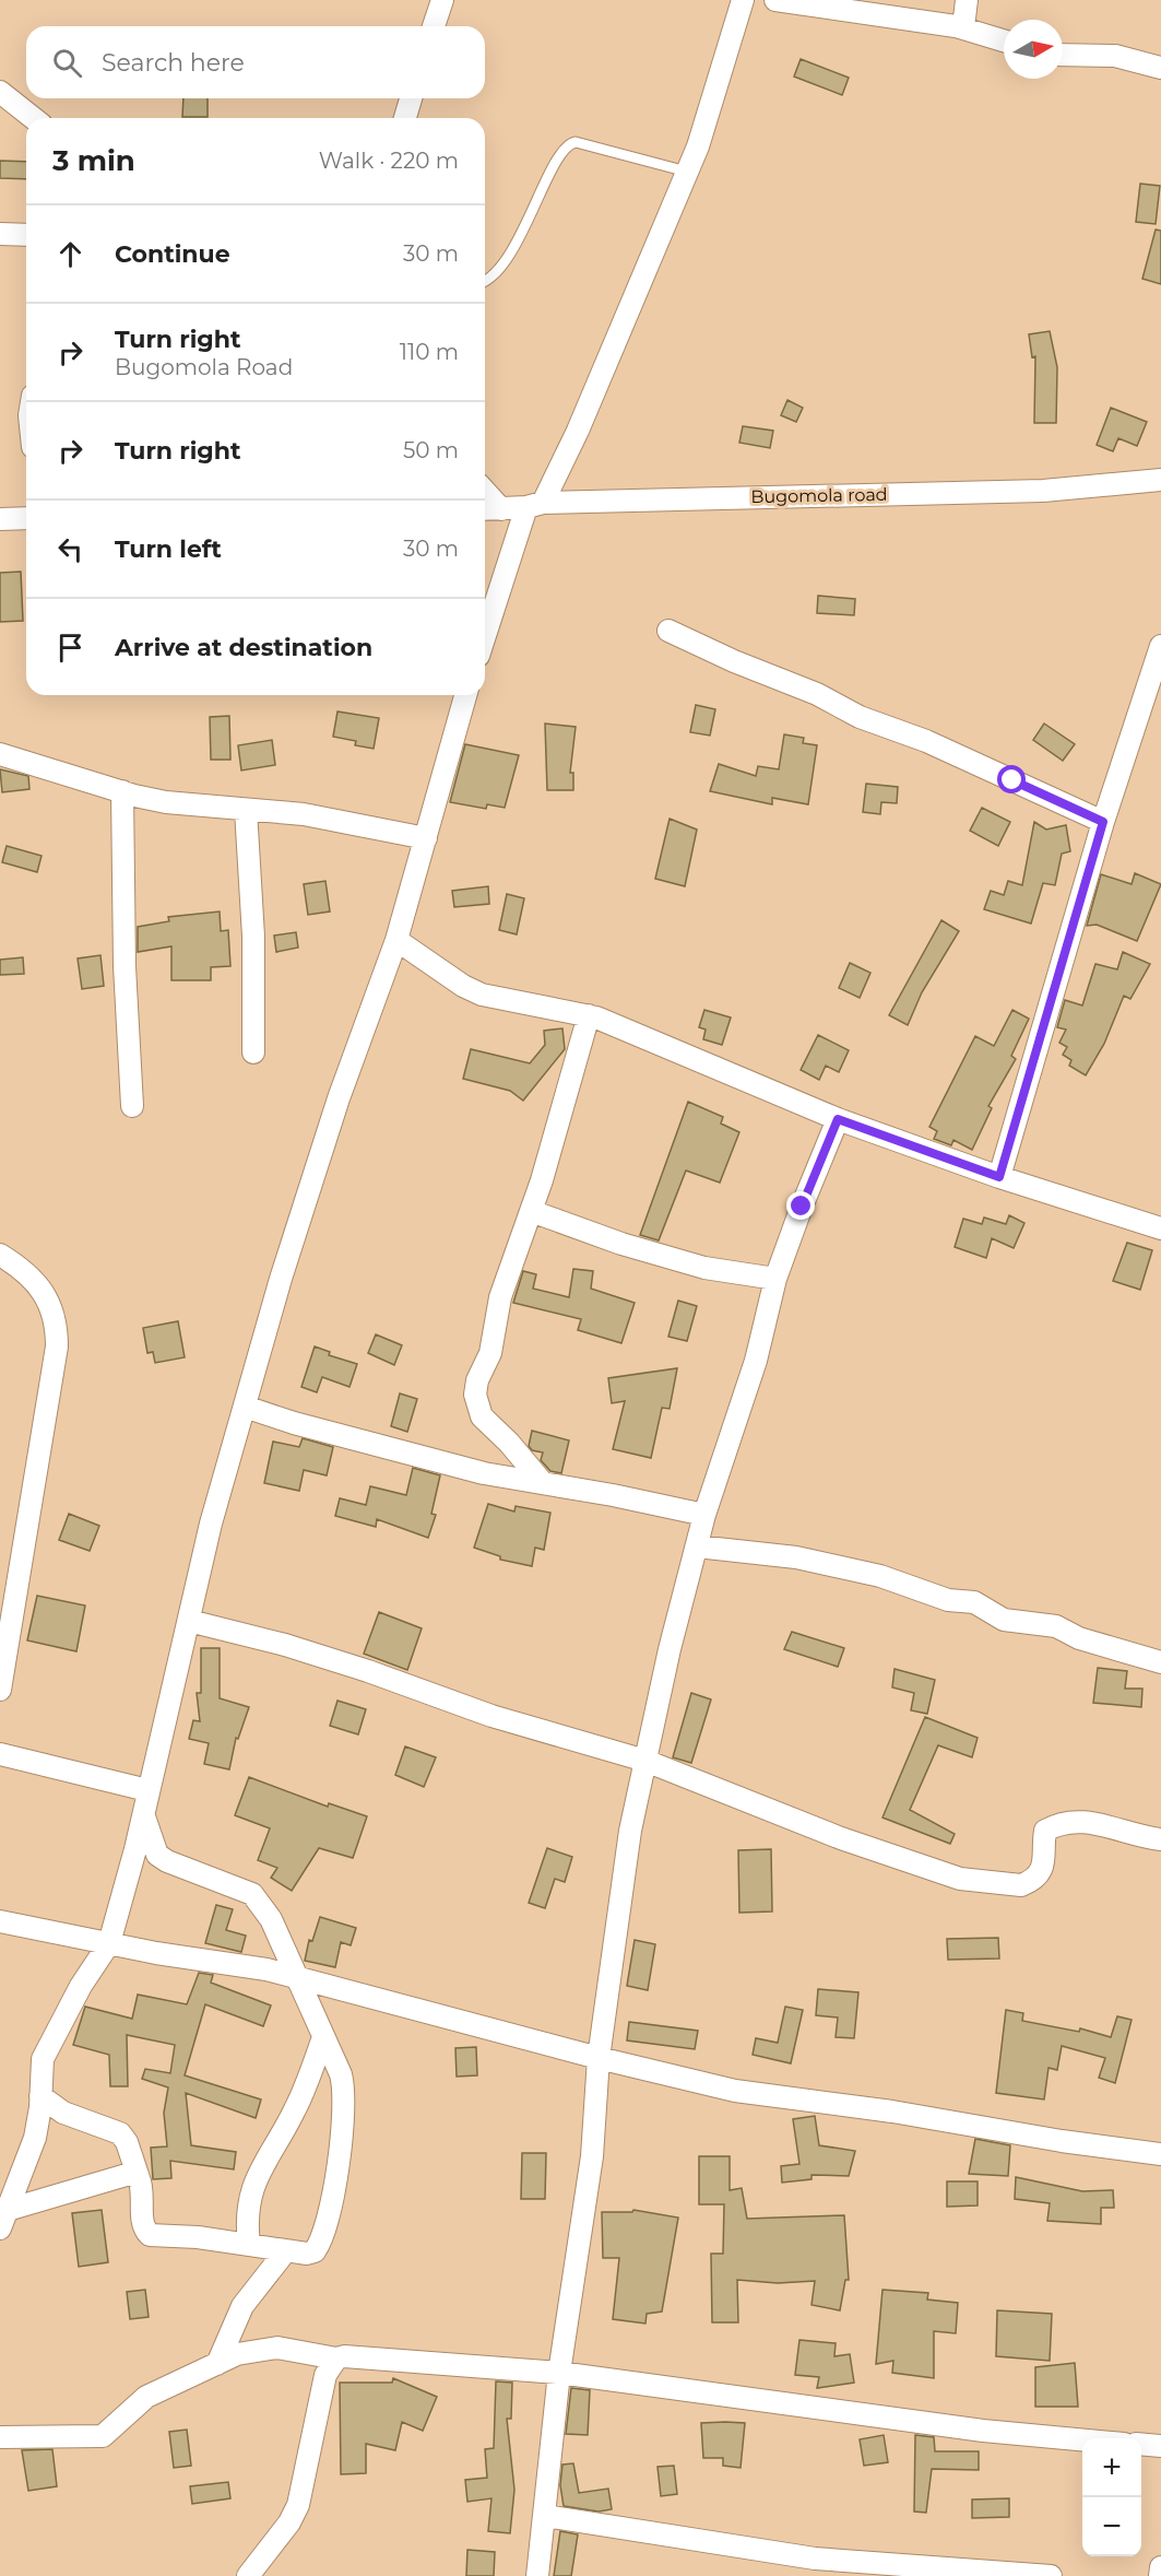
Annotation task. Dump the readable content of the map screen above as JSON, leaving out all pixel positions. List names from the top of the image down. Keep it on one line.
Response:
{"streets":{"street":["Bugomola road"]},"north":"right","page":{"search":"Search here","heading":["3 min","Walk · 220 m"],"list":[["Continue","30 m"],["Turn right","Bugomola Road","110 m"],["Turn right","50 m"],["Turn left","30 m"],"Arrive at destination"],"map_buttons":["+","−"]}}
